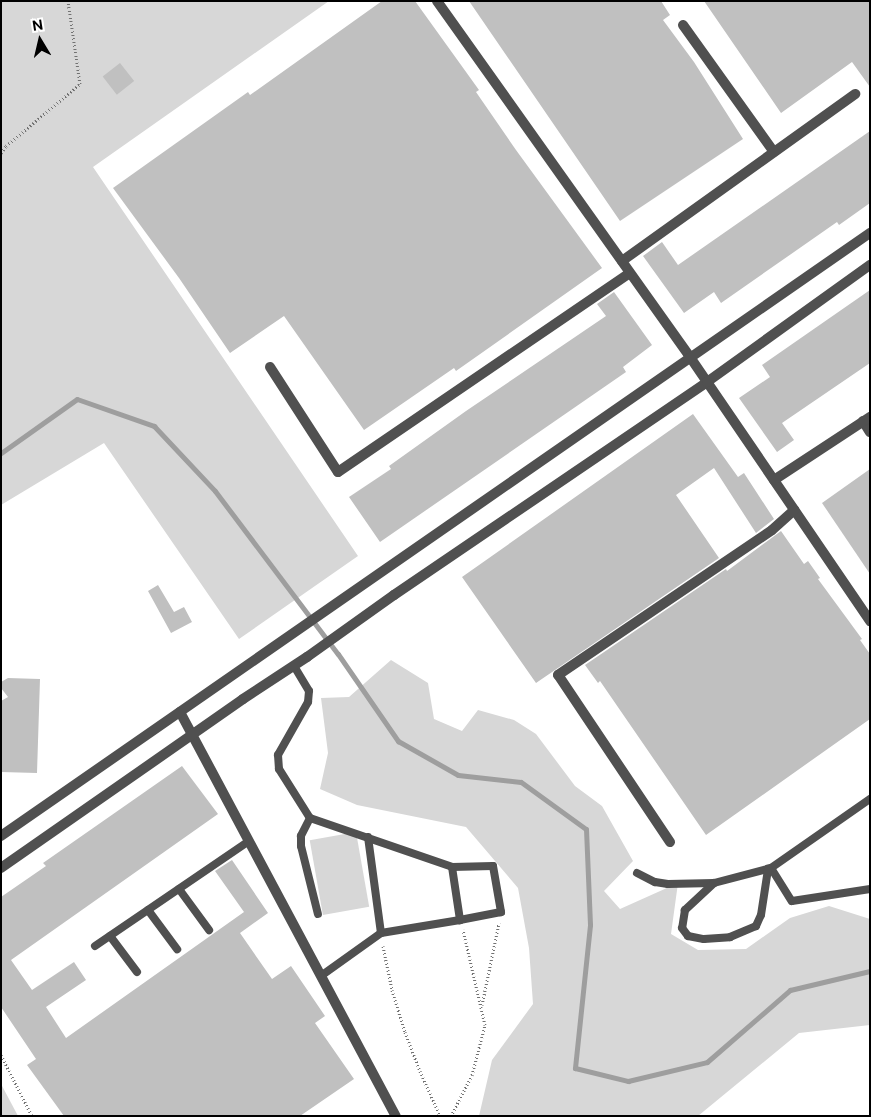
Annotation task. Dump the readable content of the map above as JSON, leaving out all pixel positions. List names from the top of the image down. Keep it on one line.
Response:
{"north":"top"}
